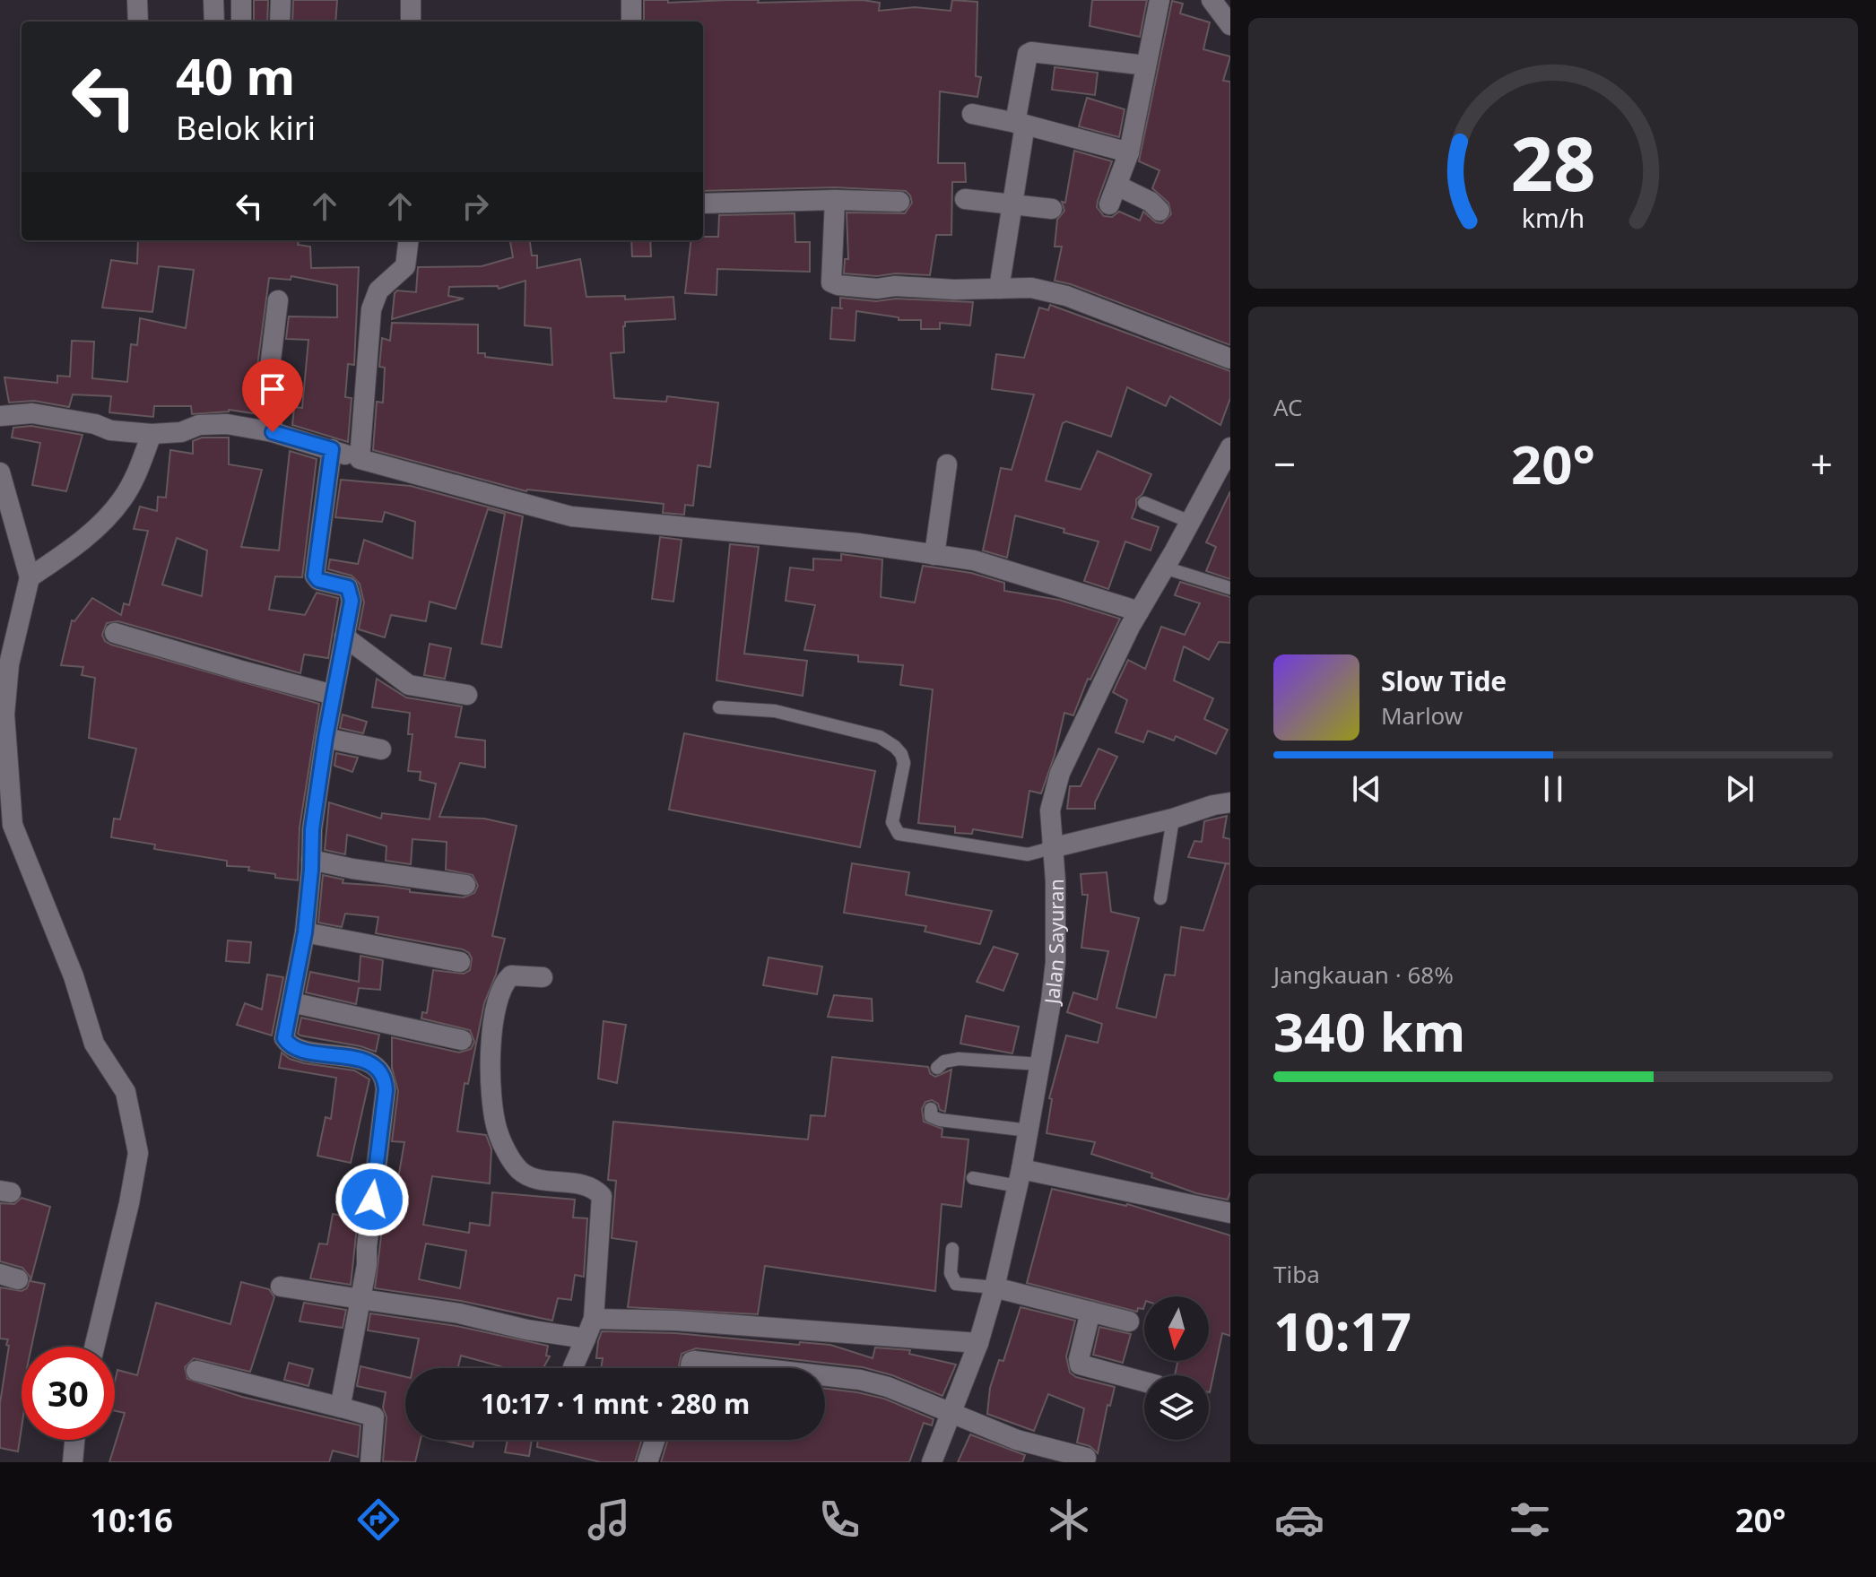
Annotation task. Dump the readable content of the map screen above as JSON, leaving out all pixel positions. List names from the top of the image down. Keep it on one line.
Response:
{"streets":{"street":["Jalan Sayuran"]},"north":"bottom","page":{"turn":["40 m","Belok kiri"],"tile":["AC",["Jangkauan · 68%","340 km"],["Tiba","10:17"]],"heat":["−","20°","+"],"song":["Slow Tide","Marlow"],"limit":"30","trip":"10:17 · 1 mnt · 280 m","tabs":["10:16","20°"],"gauge":["28","km/h"]}}
